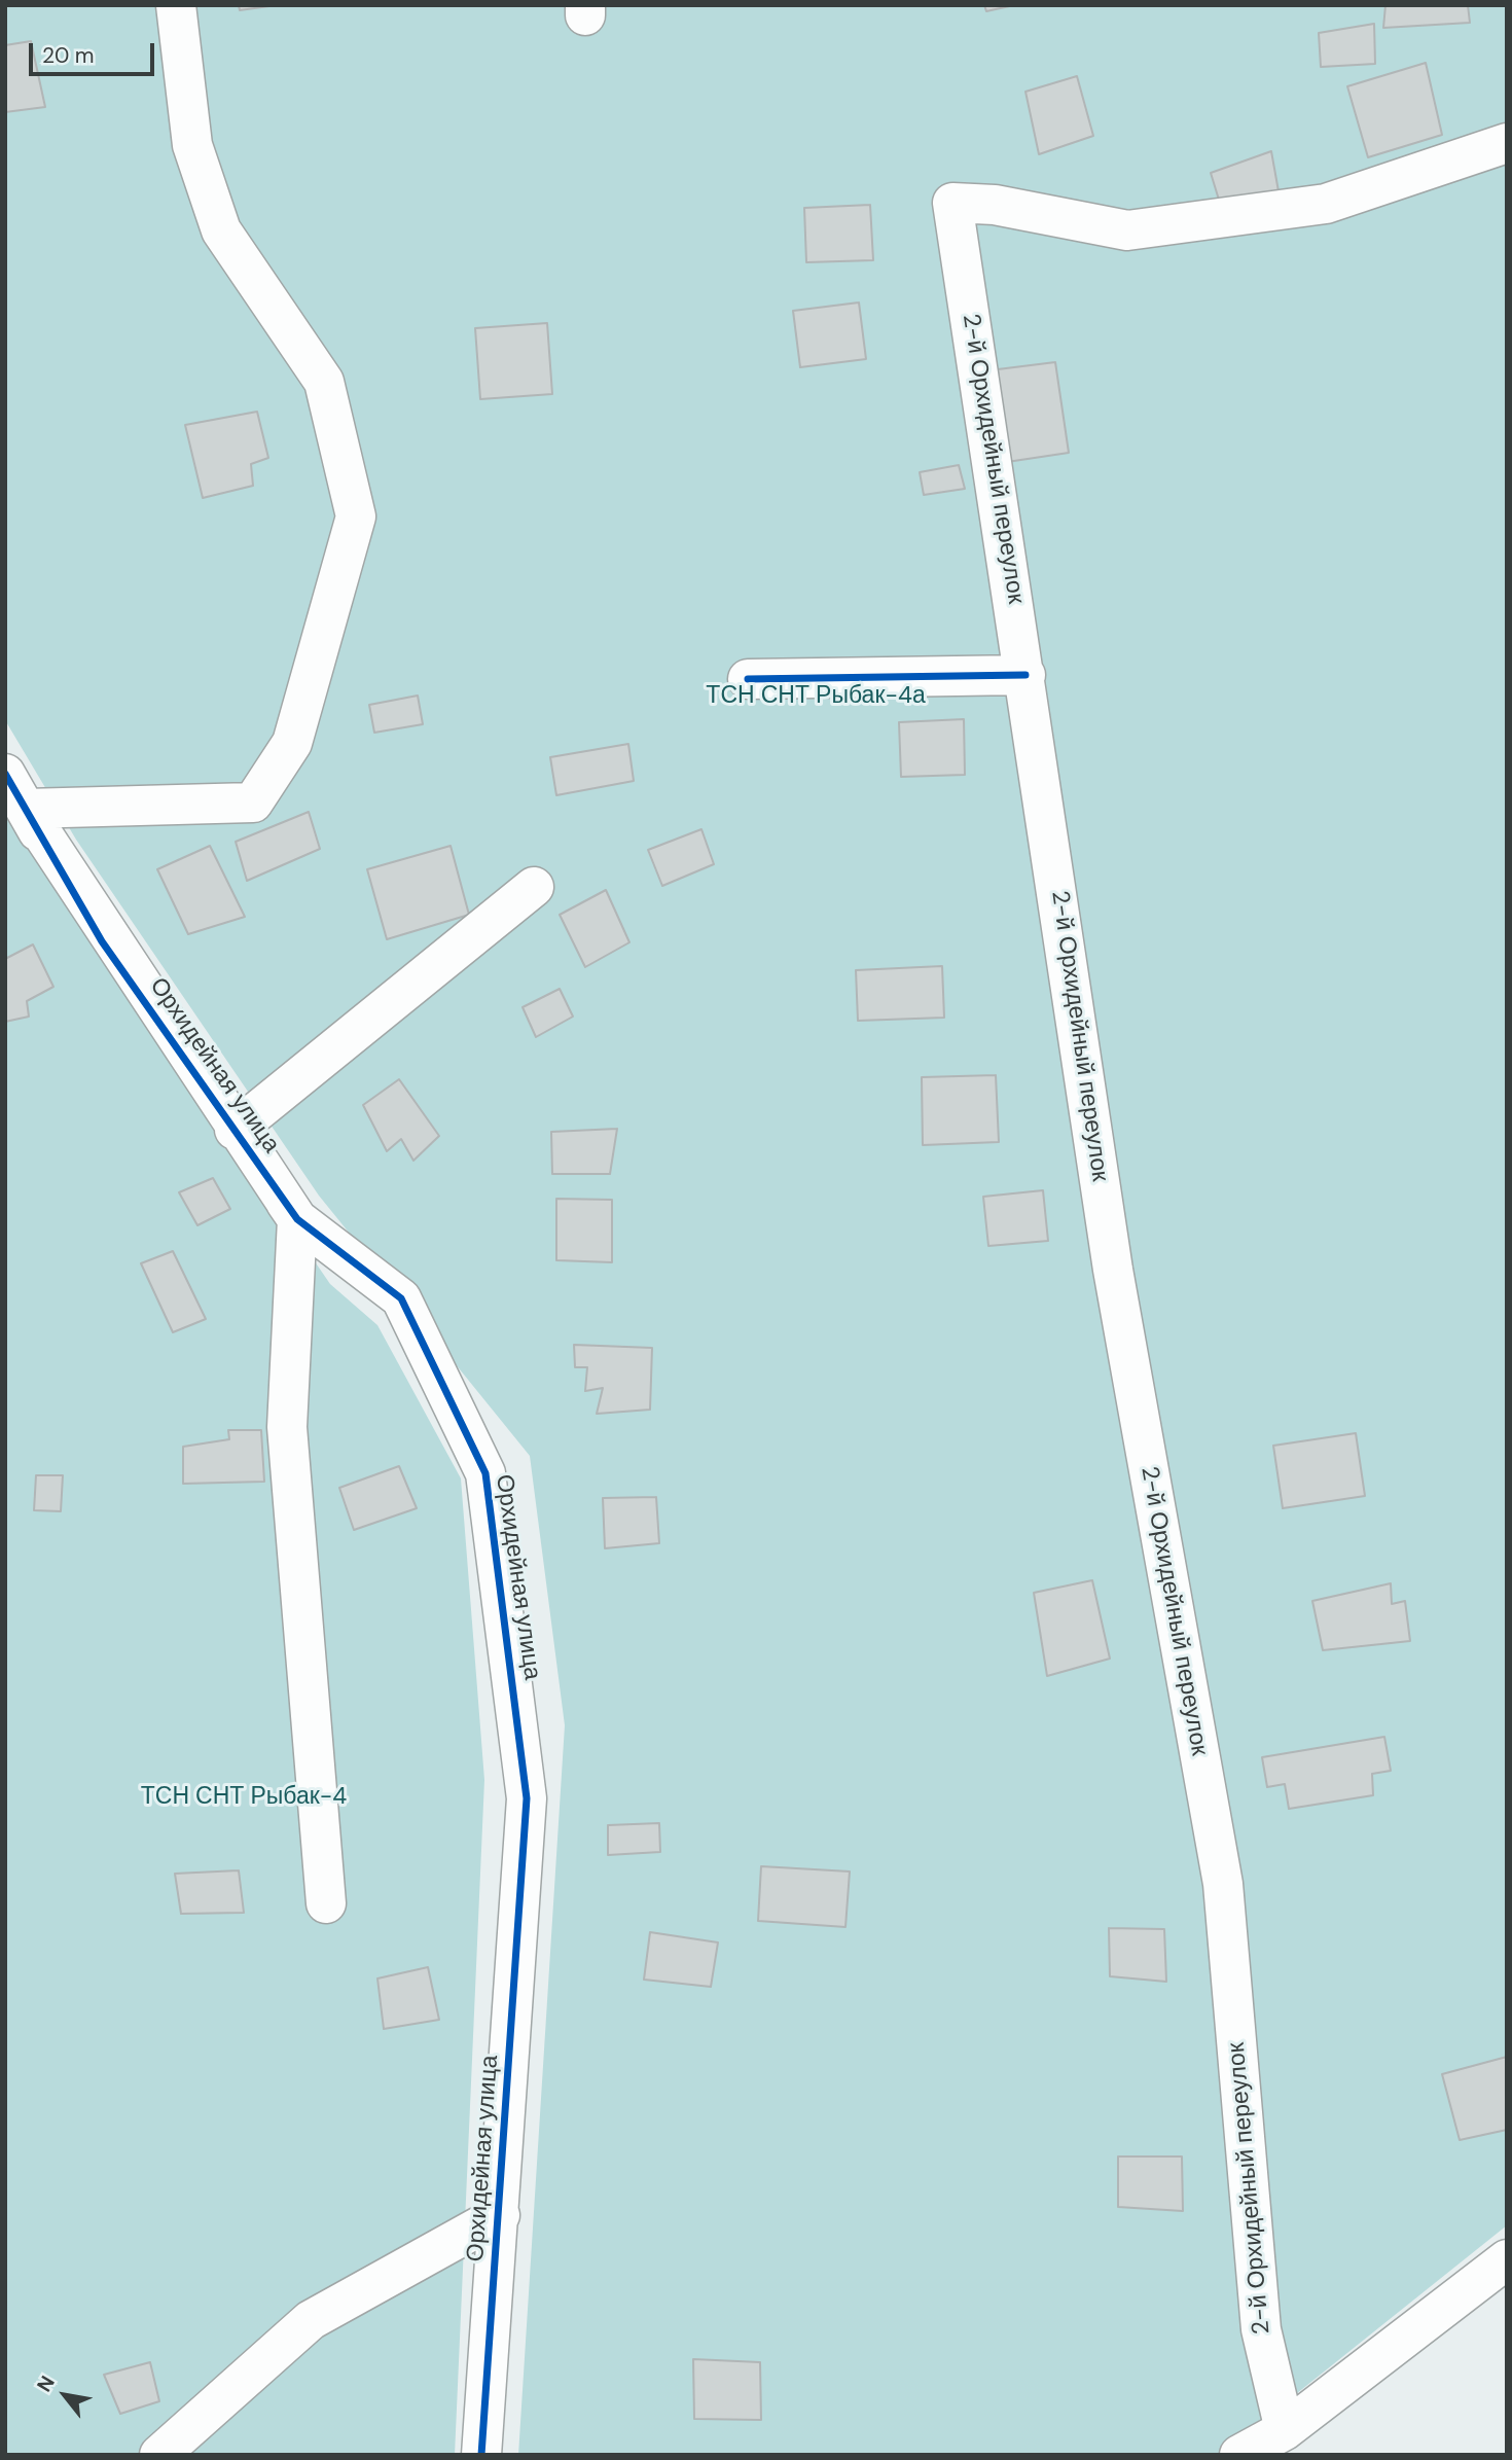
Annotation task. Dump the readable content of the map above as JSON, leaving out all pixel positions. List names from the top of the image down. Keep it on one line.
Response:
{"streets":{"street":["2-й Орхидейный переулок","Орхидейная улица"]},"parks":["ТСН СНТ Рыбак-4а","ТСН СНТ Рыбак-4"],"scale_bar":"20 m","north":"top left"}
